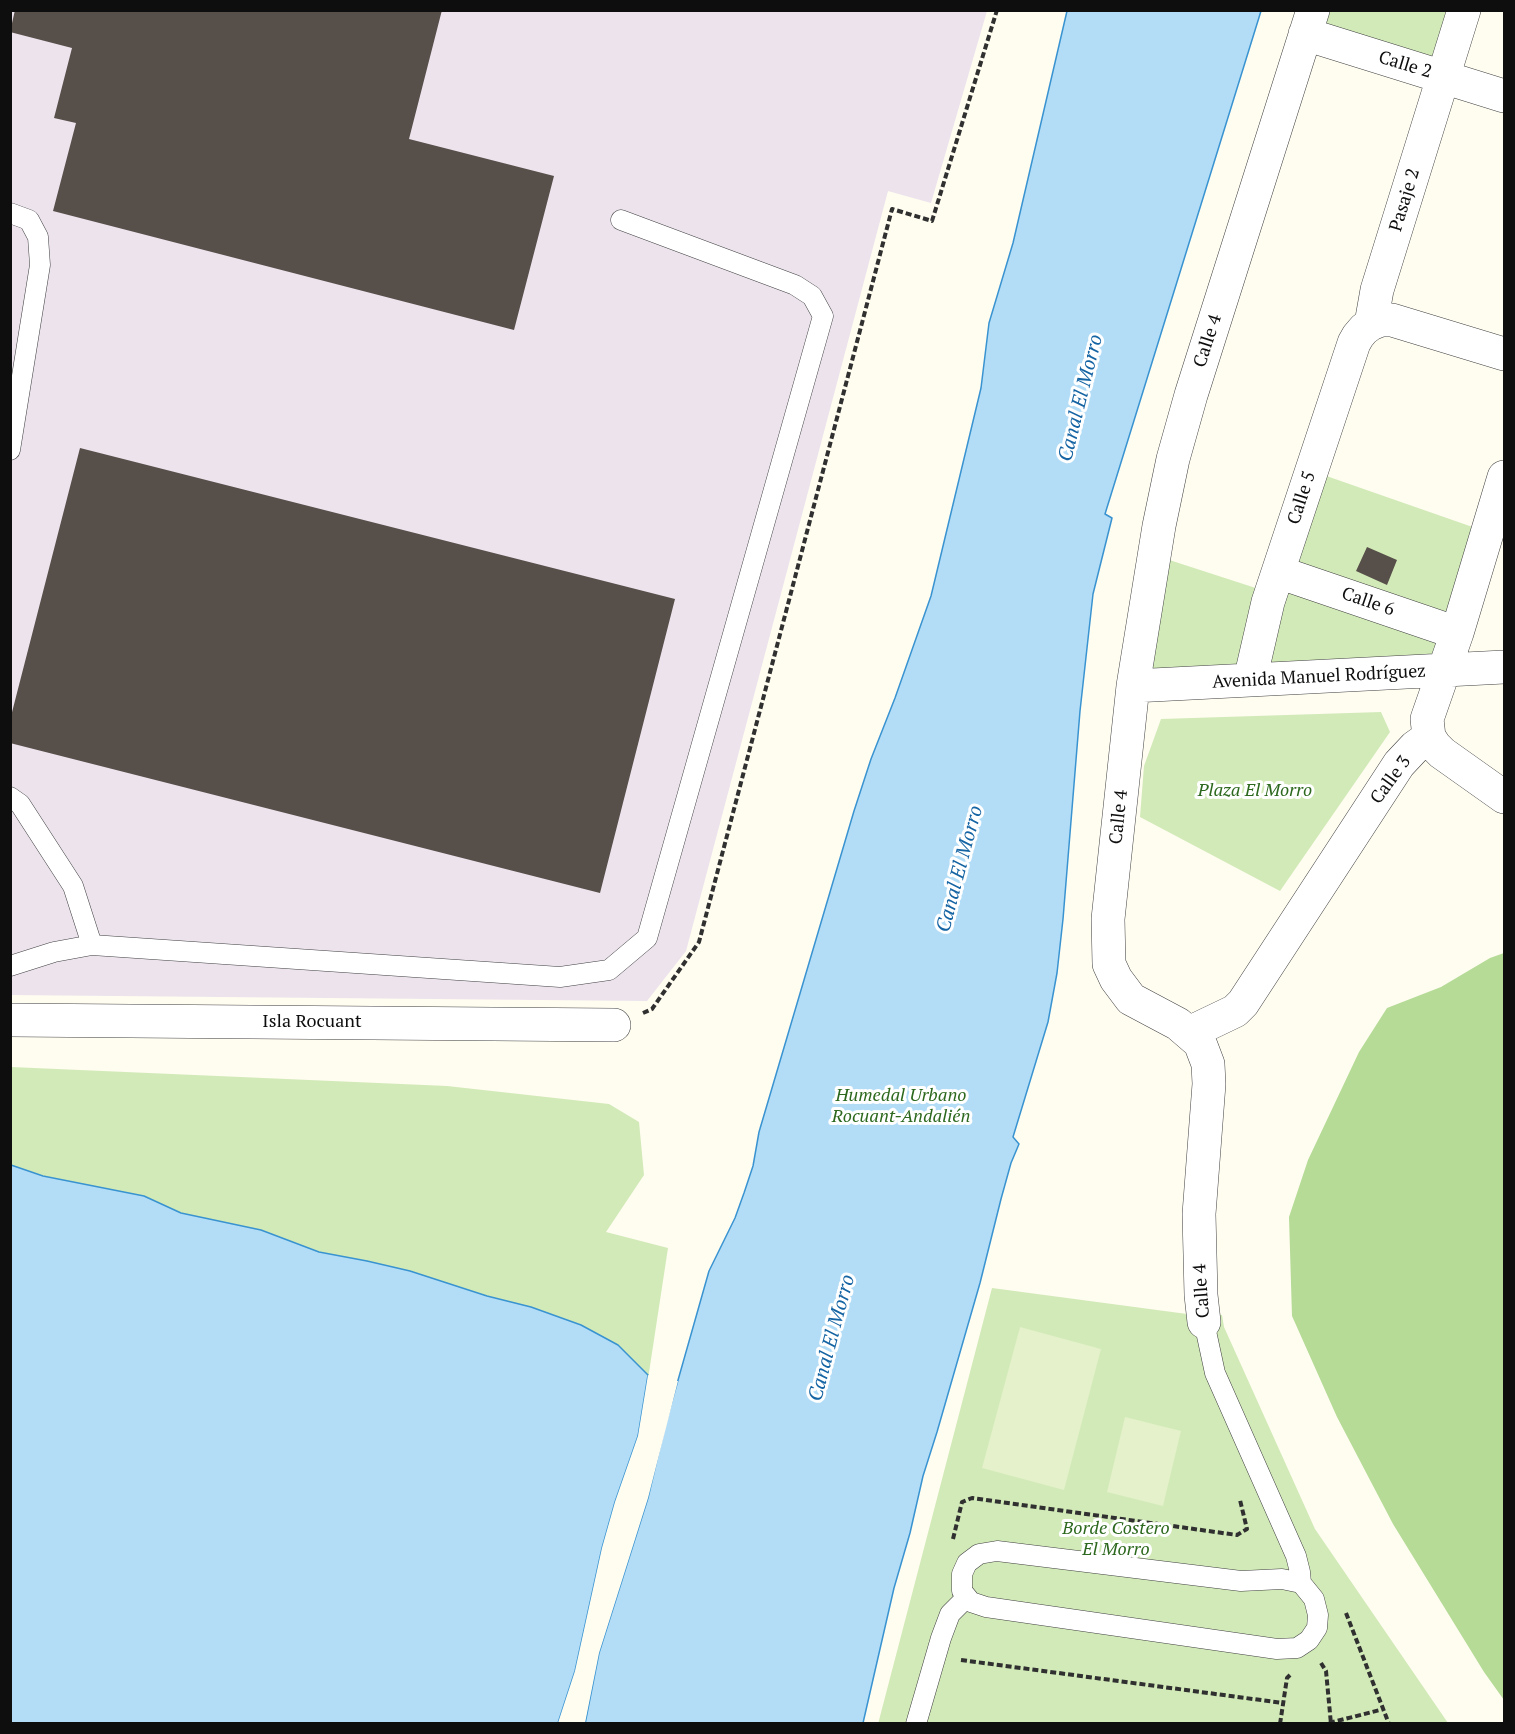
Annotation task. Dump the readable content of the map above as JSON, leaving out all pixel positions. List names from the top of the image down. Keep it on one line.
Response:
{"streets":{"street":["Calle 2","Pasaje 2","Calle 4","Calle 5","Calle 6","Avenida Manuel Rodríguez","Calle 3","Isla Rocuant"]},"crossings":[["Calle 2","Pasaje 2"],["Calle 2","Calle 4"],["Pasaje 2","Calle 5"],["Calle 4","Avenida Manuel Rodríguez"],["Calle 4","Calle 3"],["Calle 5","Calle 6"],["Calle 5","Avenida Manuel Rodríguez"]],"water":["Canal El Morro"],"parks":["Plaza El Morro","Humedal Urbano Rocuant-Andalién","Borde Costero El Morro"]}
